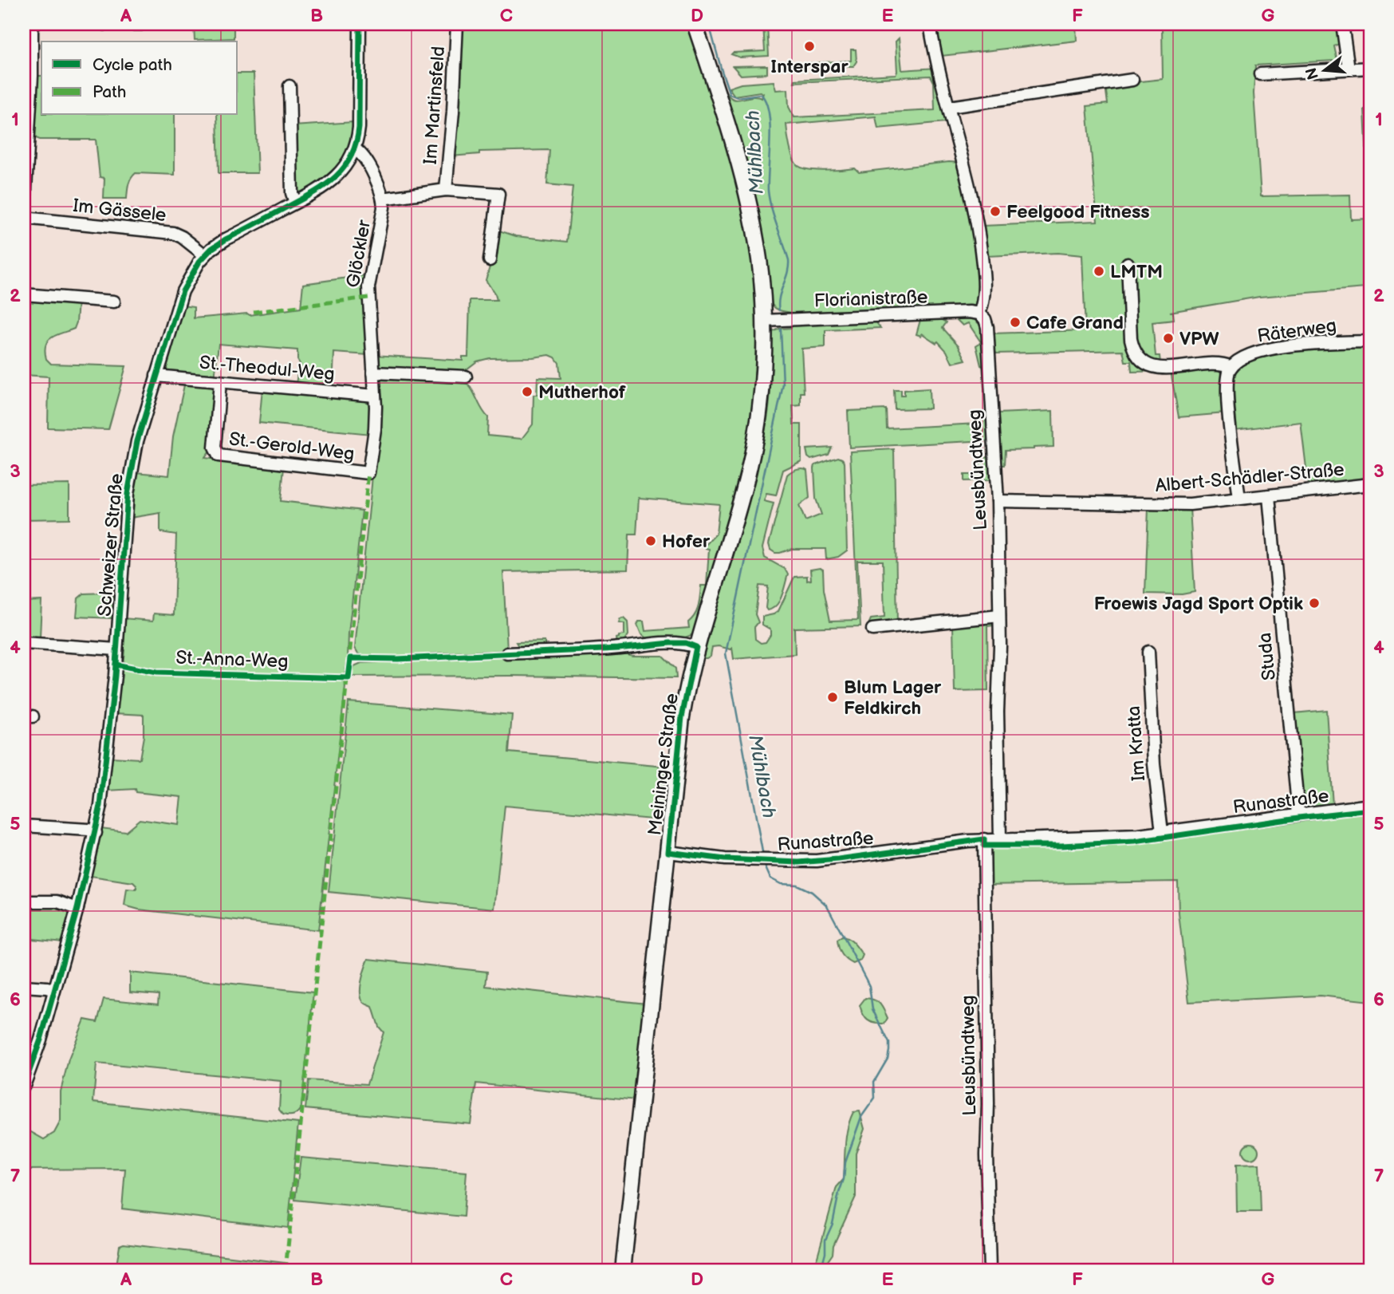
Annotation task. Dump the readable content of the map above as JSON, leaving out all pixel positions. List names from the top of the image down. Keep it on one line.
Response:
{"streets":{"main road":["Meininger Straße"],"street":["Im Martinsfeld","Im Gässele","Glöckler","Florianistraße","Räterweg","St.-Theodul-Weg","St.-Gerold-Weg","Leusbündtweg","Albert-Schädler-Straße","Schweizer Straße","Studa","Im Kratta","Runastraße"],"cycle path":["St.-Anna-Weg"]},"crossings":[["Im Martinsfeld","Glöckler"],["Im Gässele","Schweizer Straße"],["Glöckler","St.-Theodul-Weg"],["Glöckler","St.-Gerold-Weg"],["Glöckler","Schweizer Straße"],["Florianistraße","Leusbündtweg"],["Florianistraße","Meininger Straße"],["St.-Theodul-Weg","St.-Gerold-Weg"],["St.-Theodul-Weg","Schweizer Straße"],["Leusbündtweg","Albert-Schädler-Straße"],["Leusbündtweg","Runastraße"],["Albert-Schädler-Straße","Studa"],["Studa","Runastraße"],["Im Kratta","Runastraße"],["Meininger Straße","Runastraße"]],"water":["Mühlbach"],"places":["Interspar","Feelgood Fitness","LMTM","Cafe Grand","VPW","Mutherhof","Hofer","Froewis Jagd Sport Optik","Blum Lager Feldkirch"],"legend":["Cycle path","Path"],"north":"left","grid":{"columns":["A","B","C","D","E","F","G"],"rows":["1","2","3","4","5","6","7"]}}
